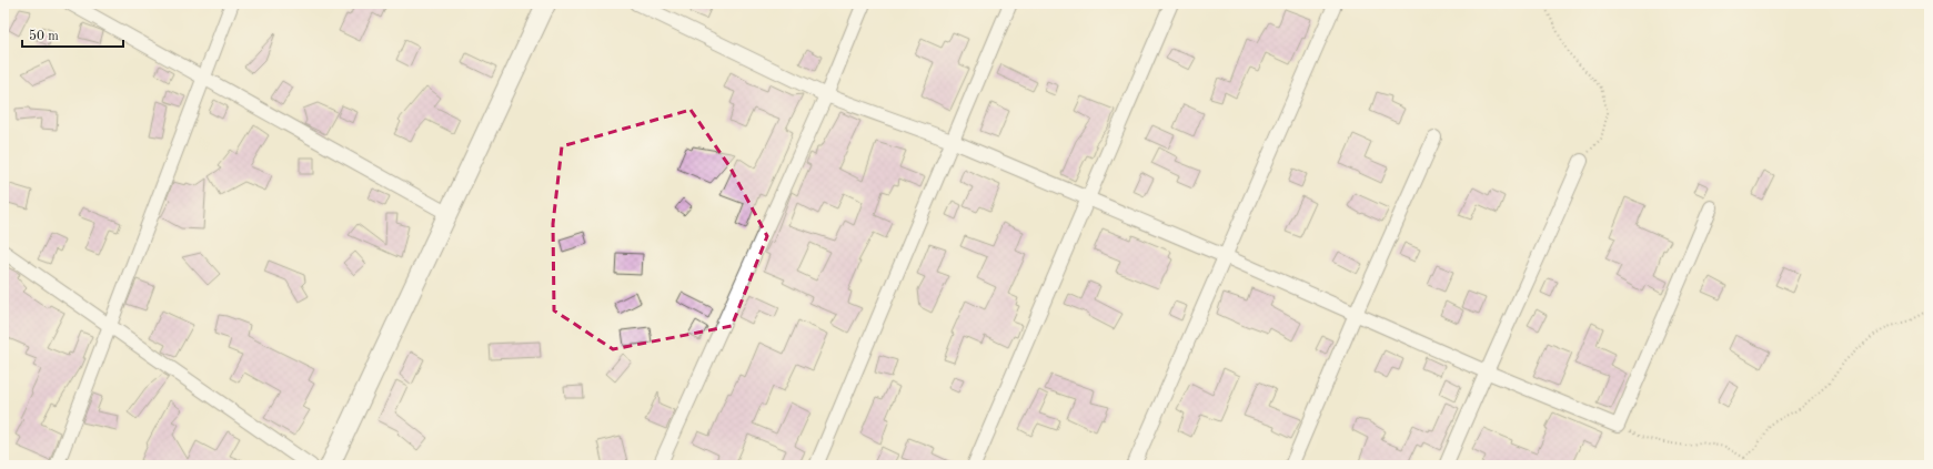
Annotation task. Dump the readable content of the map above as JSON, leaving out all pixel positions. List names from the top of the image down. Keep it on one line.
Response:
{"scale_bar":"50 m"}
